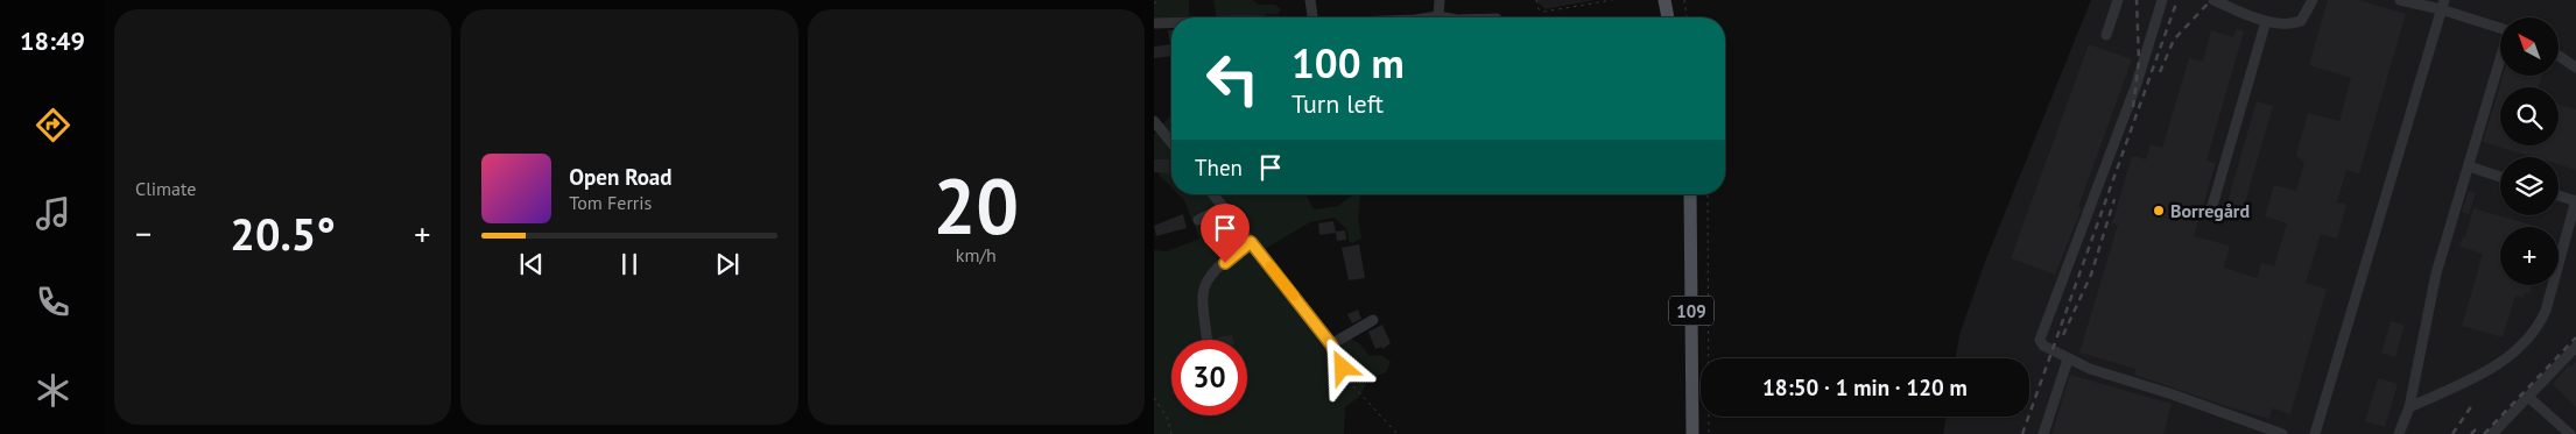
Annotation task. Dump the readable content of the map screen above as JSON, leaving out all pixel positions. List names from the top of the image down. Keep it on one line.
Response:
{"streets":{"main road":["109"]},"places":["Borregård"],"north":"top left","page":{"tabs":"18:49","tile":["Climate",["20","km/h"]],"map_buttons":"+","turn":["100 m","Turn left"],"then":"Then","song":["Open Road","Tom Ferris"],"heat":["−","20.5°","+"],"limit":"30","trip":"18:50 · 1 min · 120 m"}}
